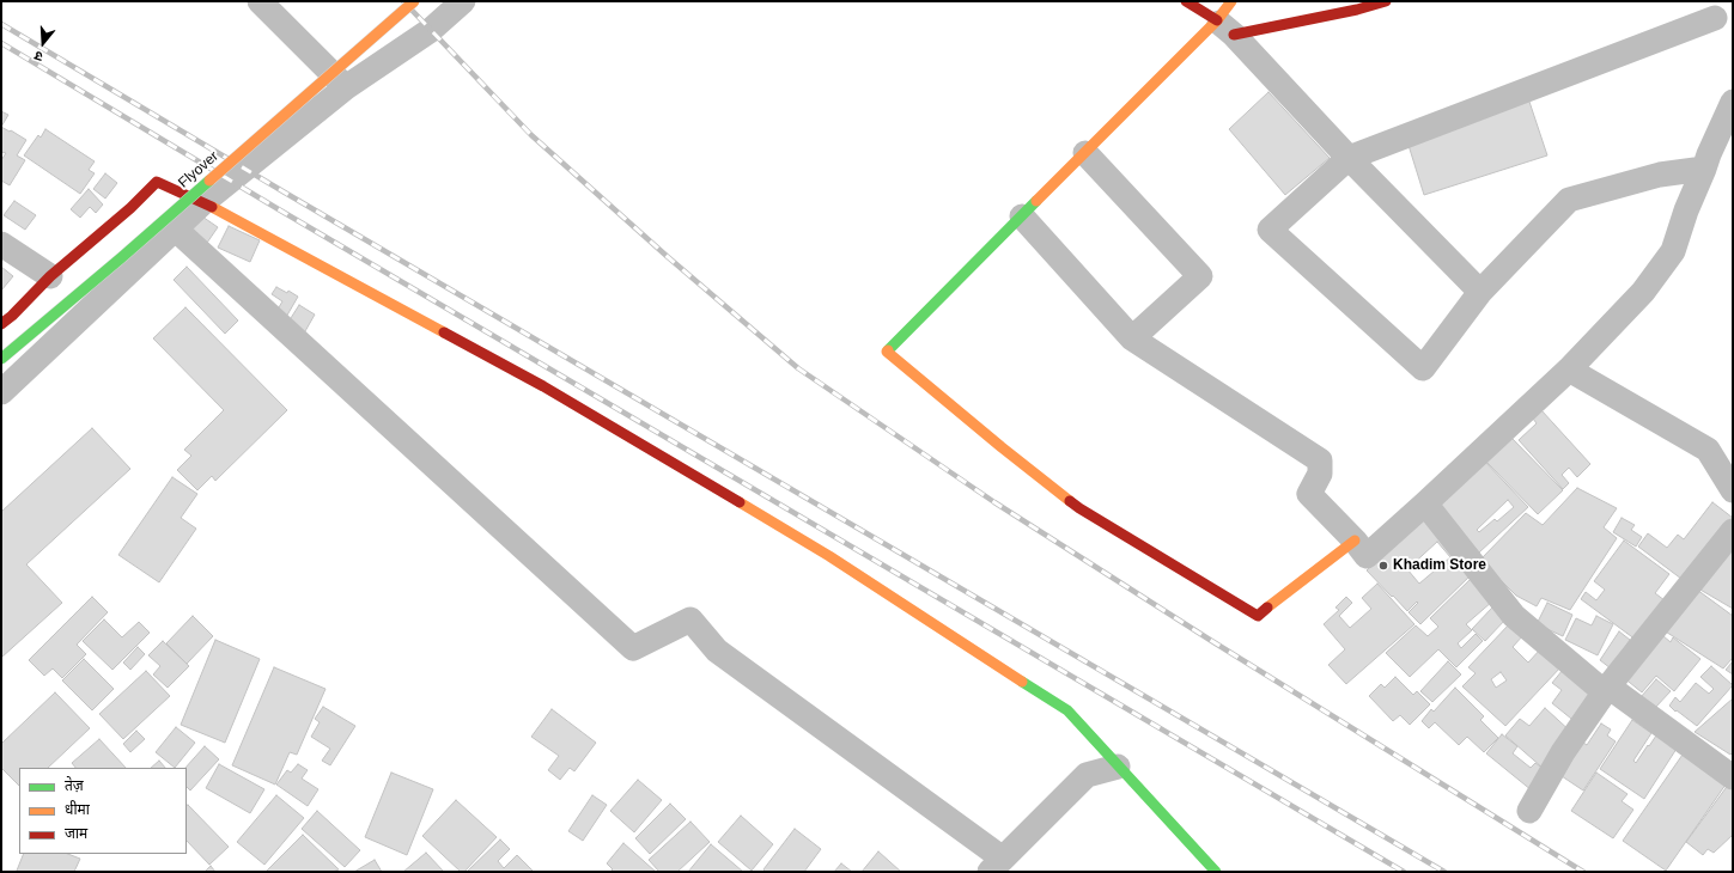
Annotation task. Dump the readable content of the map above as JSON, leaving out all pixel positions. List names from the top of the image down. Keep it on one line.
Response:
{"streets":{"street":["Flyover"]},"places":["Khadim Store"],"legend":["तेज़","धीमा","जाम"],"north":"bottom"}
